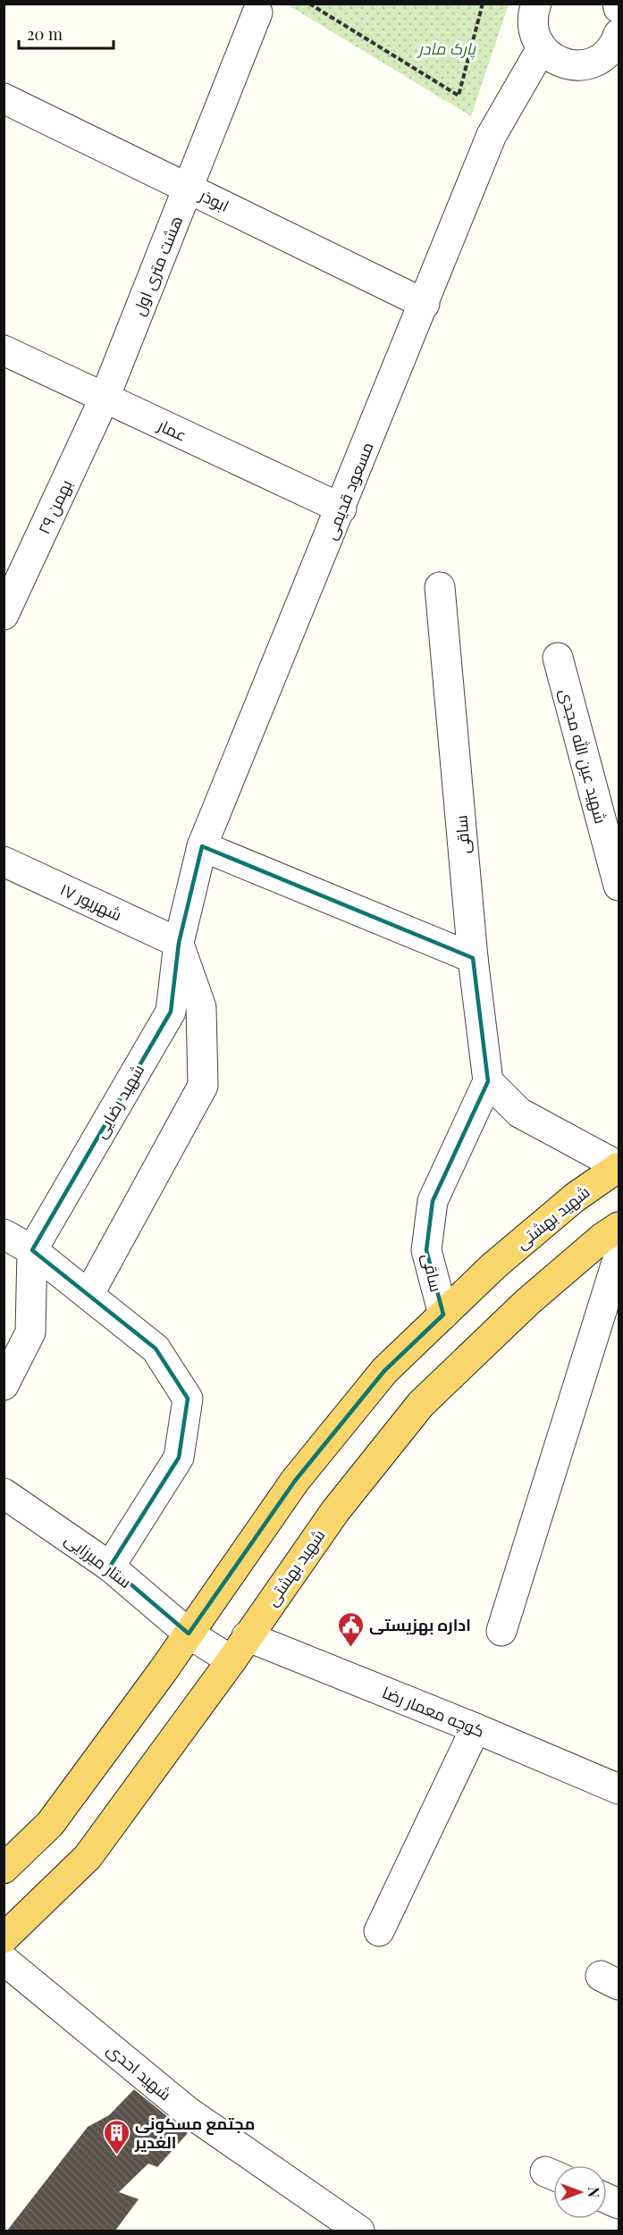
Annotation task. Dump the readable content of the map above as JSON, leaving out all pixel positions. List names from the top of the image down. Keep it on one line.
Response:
{"streets":{"main road":["شهید بهشتی"],"street":["ابوذر","هشت متری اول","عمار","مسعود قدیمی","۲۹ بهمن","شهید عین الله مجدی","ساقی","۱۷ شهریور","شهید رضایی","ستار میرزایی","کوچه معمار رضا","شهید احدی"]},"crossings":[["ابوذر","هشت متری اول"],["ابوذر","مسعود قدیمی"],["هشت متری اول","عمار"],["هشت متری اول","۲۹ بهمن"],["عمار","مسعود قدیمی"],["عمار","۲۹ بهمن"],["مسعود قدیمی","۱۷ شهریور"],["مسعود قدیمی","شهید رضایی"],["ساقی","شهید بهشتی"],["۱۷ شهریور","شهید رضایی"],["شهید بهشتی","ستار میرزایی"],["شهید بهشتی","کوچه معمار رضا"]],"parks":["پارک‌ مادر"],"places":{"public building":["اداره بهزیستی"],"building":["مجتمع مسکونی الغدیر"]},"scale_bar":"20 m","north":"right"}
